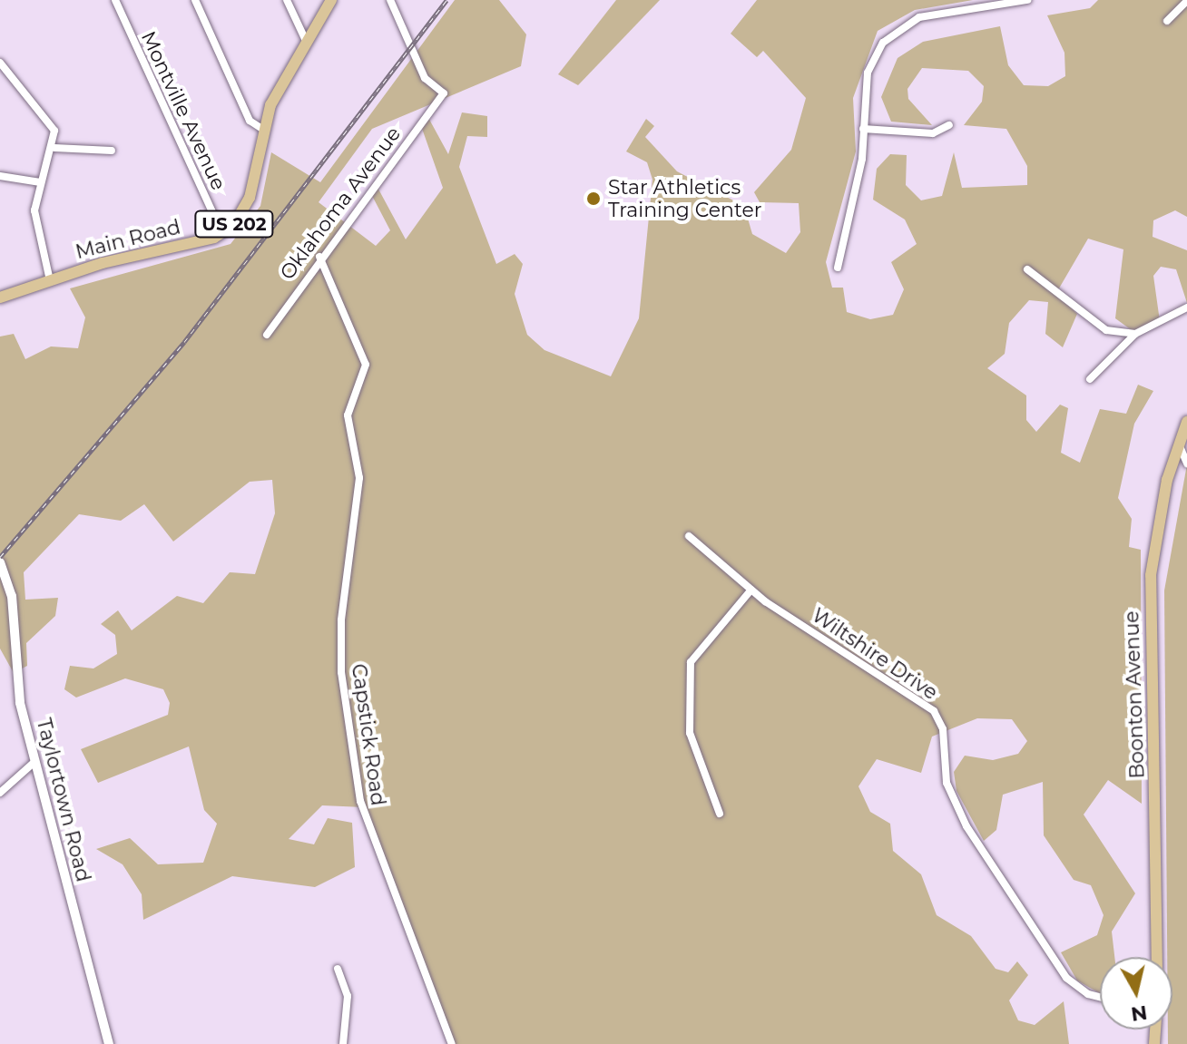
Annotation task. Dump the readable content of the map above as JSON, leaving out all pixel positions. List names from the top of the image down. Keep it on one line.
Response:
{"streets":{"main road":["US 202","Main Road","Boonton Avenue"],"street":["Montville Avenue","Oklahoma Avenue","Wiltshire Drive","Capstick Road","Taylortown Road"]},"crossings":[["Montville Avenue","US 202"],["Montville Avenue","Main Road"],["Oklahoma Avenue","Capstick Road"],["US 202","Main Road"]],"places":["Star Athletics Training Center"],"north":"bottom"}
